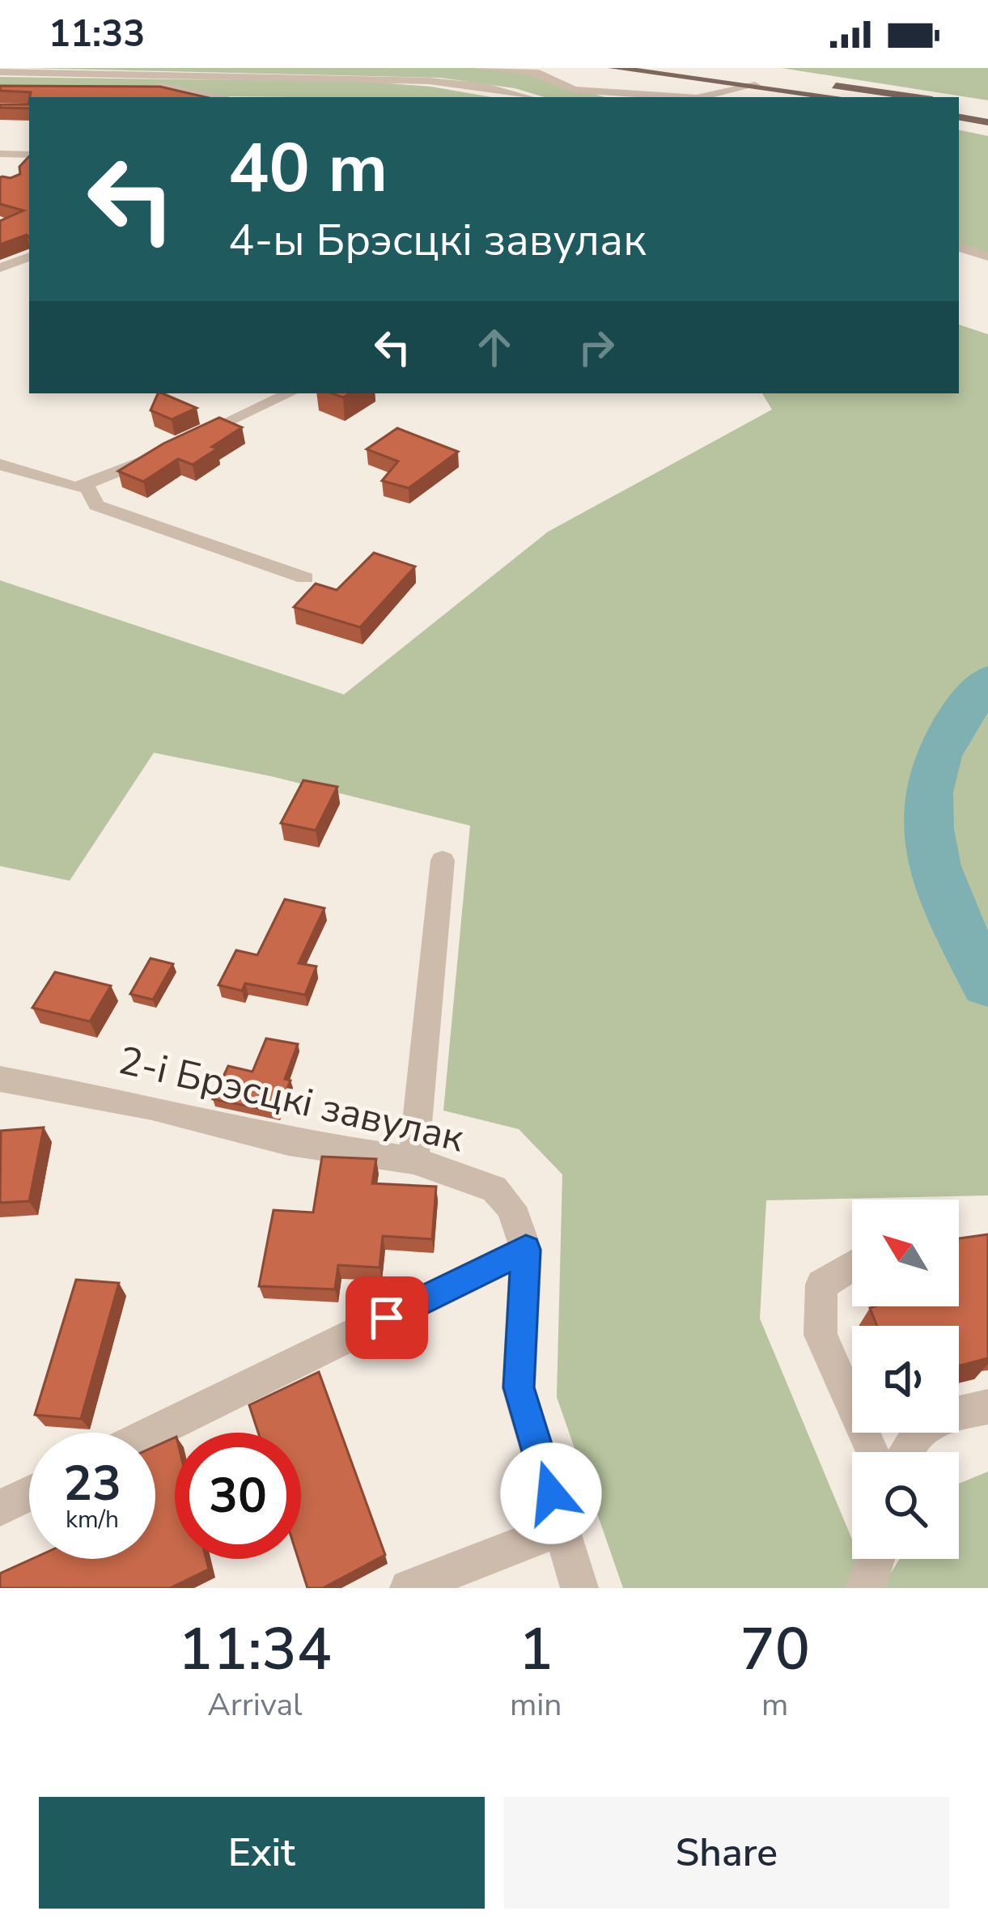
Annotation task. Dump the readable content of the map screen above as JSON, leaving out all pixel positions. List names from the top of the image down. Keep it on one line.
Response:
{"streets":{"street":["2-і Брэсцкі завулак"]},"north":"top left","page":{"status":"11:33","turn":["40 m","4-ы Брэсцкі завулак"],"speed":"23 km/h","limit":"30","eta":["11:34","Arrival","1","min","70","m"],"buttons":["Exit","Share"]}}
